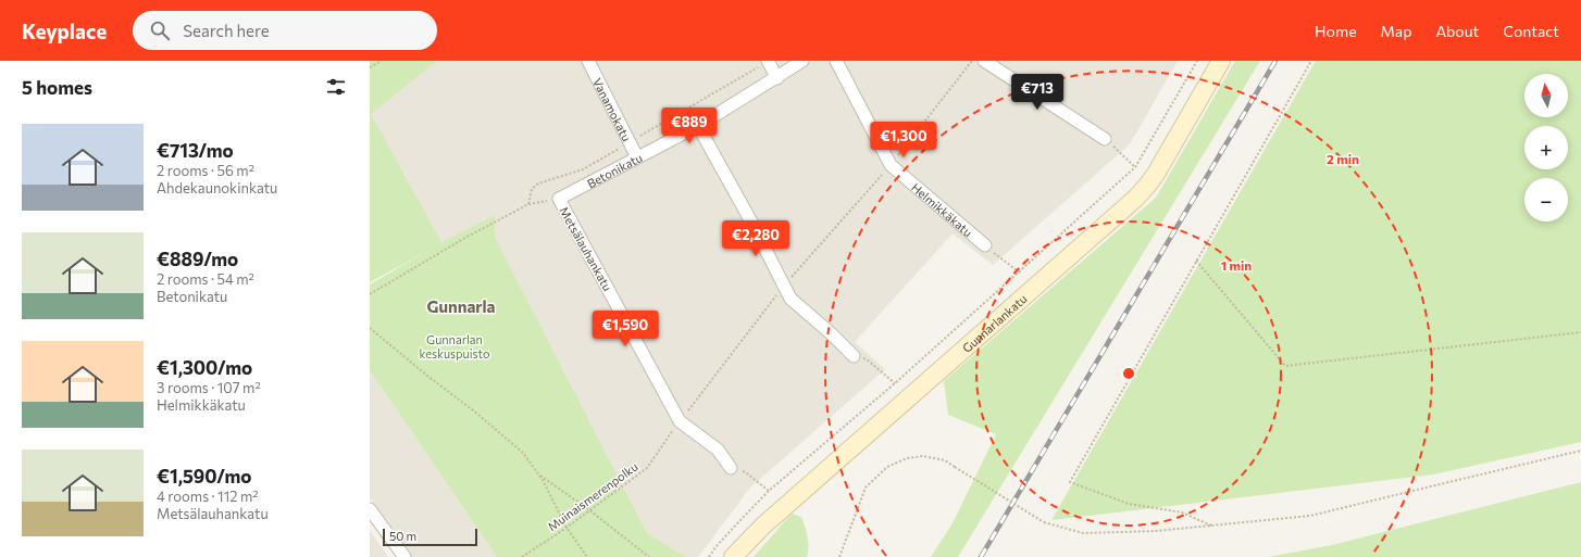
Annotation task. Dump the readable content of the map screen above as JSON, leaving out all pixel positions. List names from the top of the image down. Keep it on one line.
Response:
{"streets":{"street":["Vanamokatu","Betonikatu","Helmikkäkatu","Metsälauhankatu","Gunnarlankatu"],"path":["Muinaismerenpolku"]},"crossings":[["Vanamokatu","Betonikatu"],["Betonikatu","Metsälauhankatu"],["Helmikkäkatu","Muinaismerenpolku"],["Metsälauhankatu","Muinaismerenpolku"]],"districts":["Gunnarla"],"parks":["Gunnarlan keskuspuisto"],"scale_bar":"50 m","north":"top","page":{"header":"Keyplace","search":"Search here","nav":["Home","Map","About","Contact"],"heading":"5 homes","map_buttons":["+","−"],"price":["€713","€889","€1,300","€2,280","€1,590"],"list":[{"name":"€713/mo","note":"2 rooms · 56 m² · Ahdekaunokinkatu"},{"name":"€889/mo","note":"2 rooms · 54 m² · Betonikatu"},{"name":"€1,300/mo","note":"3 rooms · 107 m² · Helmikkäkatu"},{"name":"€1,590/mo","note":"4 rooms · 112 m² · Metsälauhankatu"}],"scale":"50 m"},"rings":["2 min","1 min"]}
